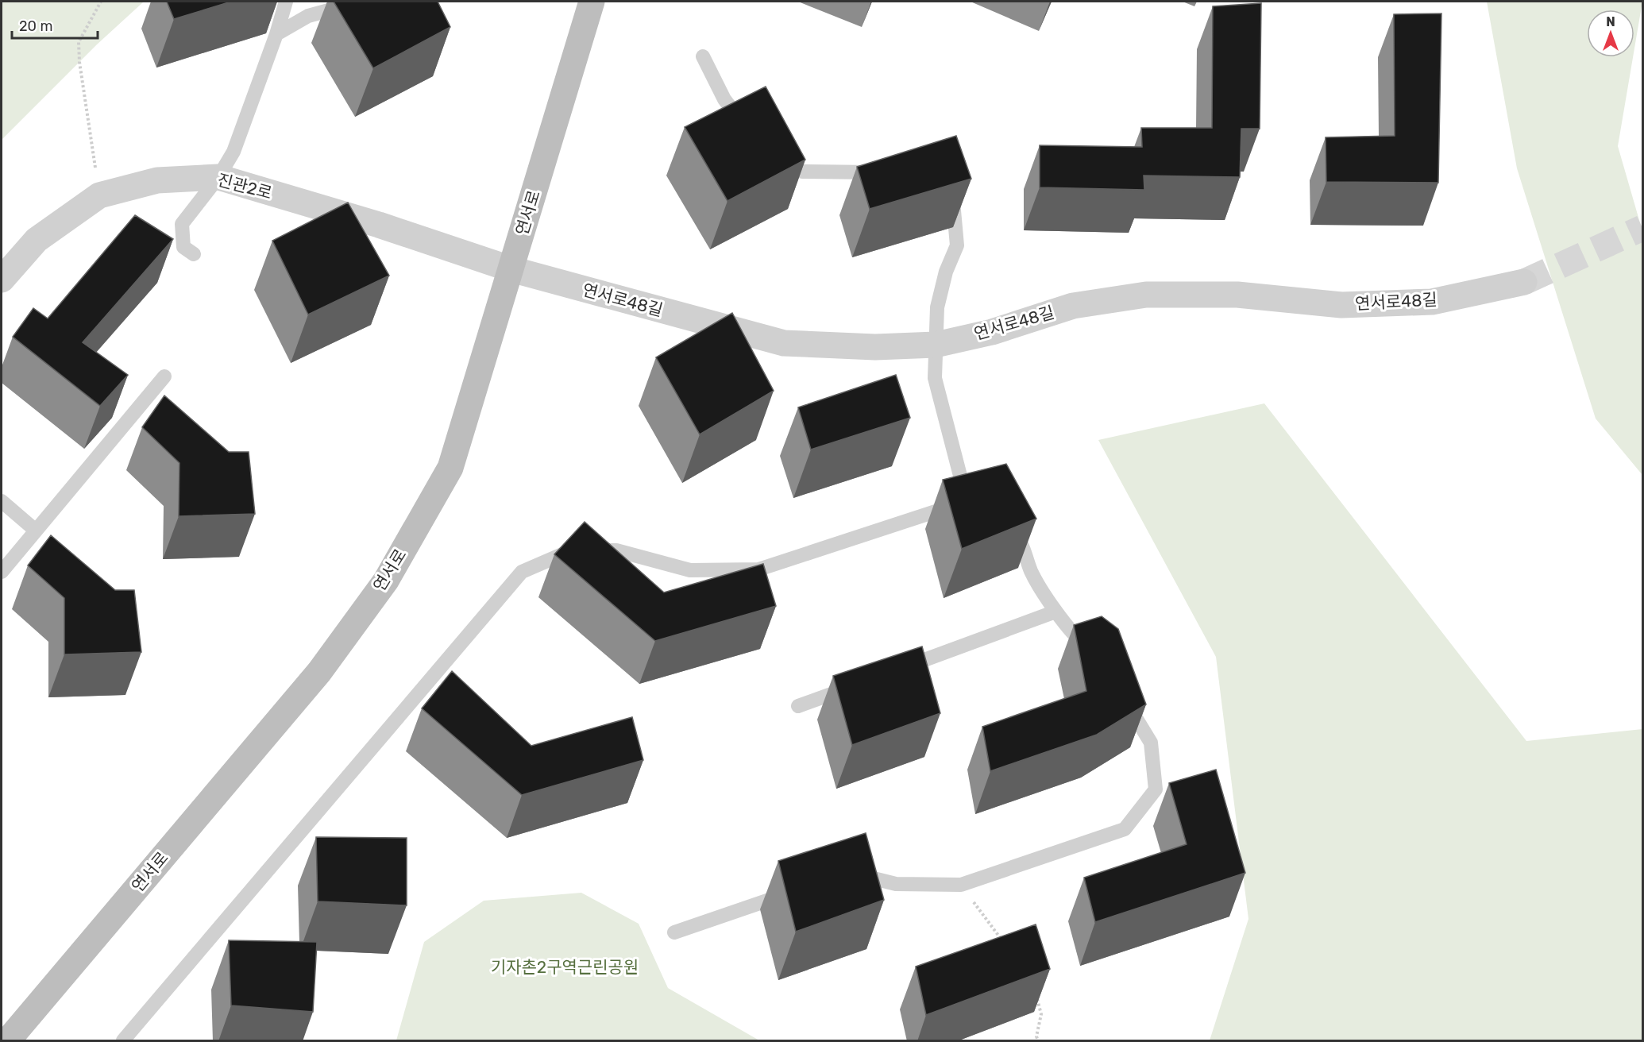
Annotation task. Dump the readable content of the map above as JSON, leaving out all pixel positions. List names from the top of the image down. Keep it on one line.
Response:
{"streets":{"main road":["연서로"],"street":["진관2로","연서로48길"]},"crossings":[["진관2로","연서로"],["진관2로","연서로48길"],["연서로","연서로48길"]],"parks":["기자촌2구역근린공원"],"scale_bar":"20 m","north":"top"}
